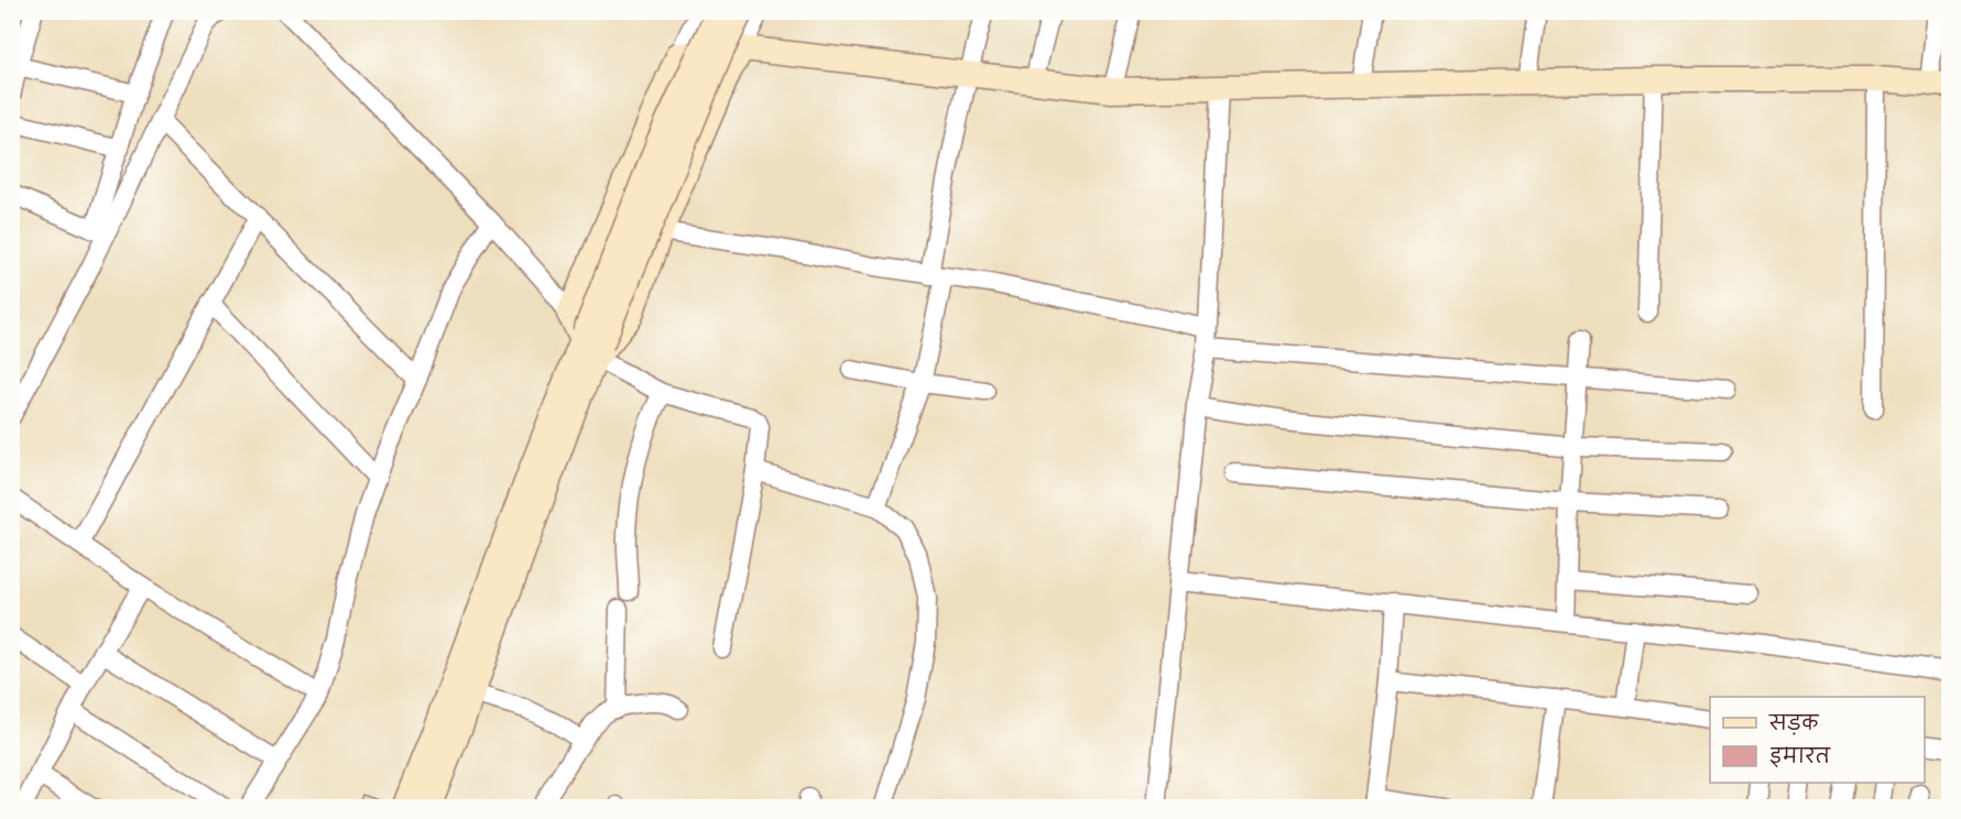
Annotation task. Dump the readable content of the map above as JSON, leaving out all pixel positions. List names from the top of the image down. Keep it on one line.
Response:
{"legend":["सड़क","इमारत"]}
